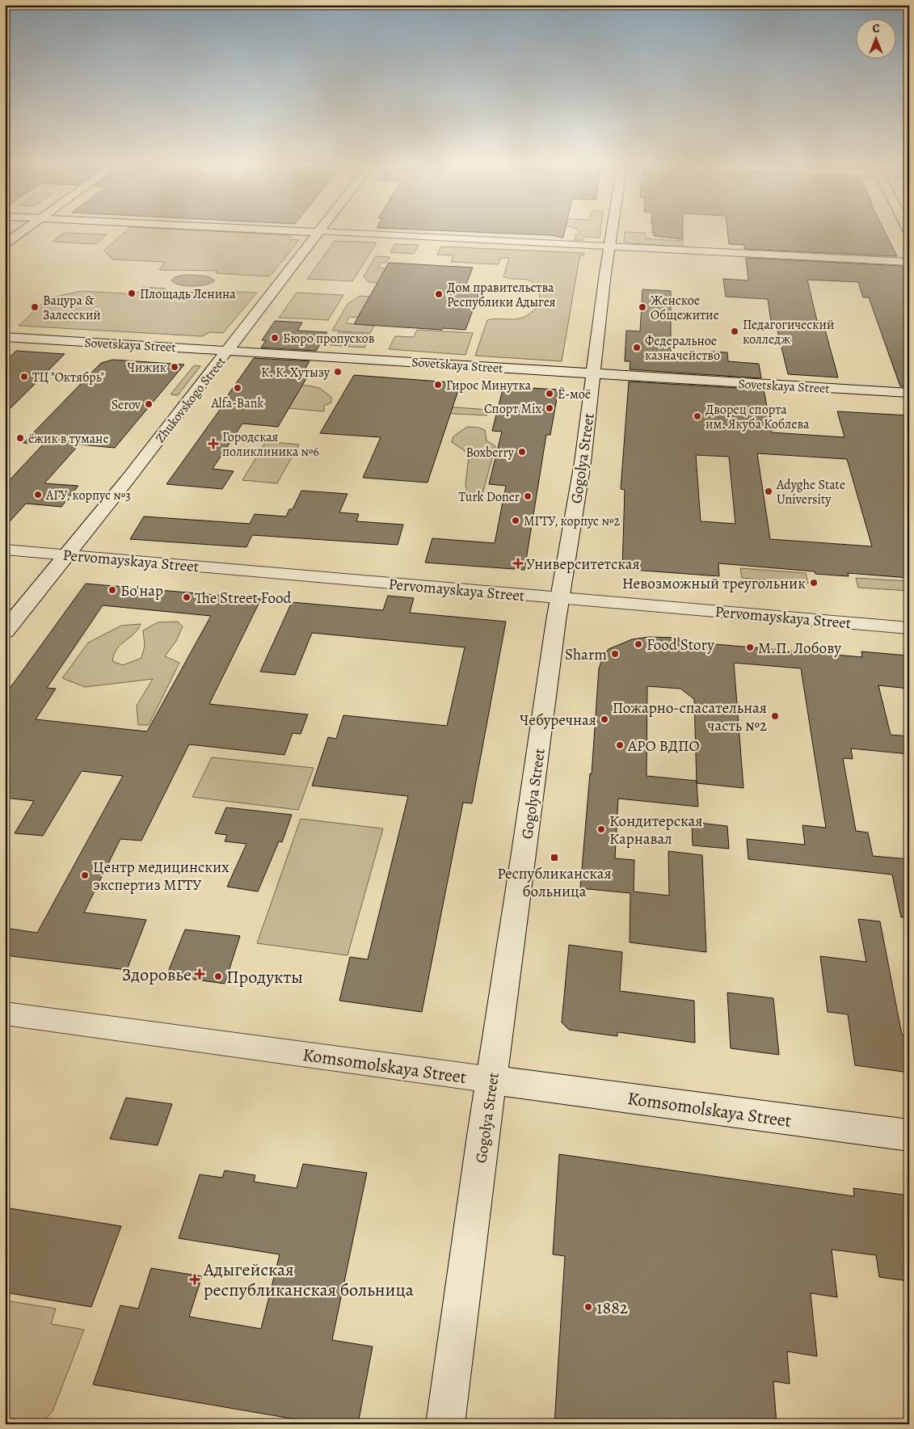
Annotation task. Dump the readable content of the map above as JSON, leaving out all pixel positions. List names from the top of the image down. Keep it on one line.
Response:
{"streets":{"main road":["Sovetskaya Street","Zhukovskogo Street","Gogolya Street","Komsomolskaya Street"],"street":["Pervomayskaya Street"]},"crossings":[["Sovetskaya Street","Zhukovskogo Street"],["Sovetskaya Street","Gogolya Street"],["Zhukovskogo Street","Pervomayskaya Street"],["Gogolya Street","Pervomayskaya Street"],["Gogolya Street","Komsomolskaya Street"]],"places":{"other":["Площадь Ленина","Дом правительства Республики Адыгея","Вацура & Залесский","Женское Общежитие","Педагогический колледж","Бюро пропусков","Федеральное казначейство","Чижик","К. К. Хутызу","ТЦ \"Октябрь\"","Гирос Минутка","Alfa-Bank","Ё-моё","Serov","Спорт Mix","Дворец спорта им. Якуба Коблева","ёжик в тумане","Boxberry","Adyghe State University","АГУ, корпус №3","Turk Doner","МГТУ, корпус №2","Невозможный треугольник","Бо'нар","The Street Food","Food Story","М.П. Лобову","Sharm","Пожарно-спасательная часть №2","Чебуречная","АРО ВДПО","Кондитерская Карнавал","Центр медицинских экспертиз МГТУ","Продукты","1882"],"health":["Городская поликлиника №6","Университетская","Здоровье","Адыгейская республиканская больница"],"transit":["Республиканская больница"]},"north":"top"}
